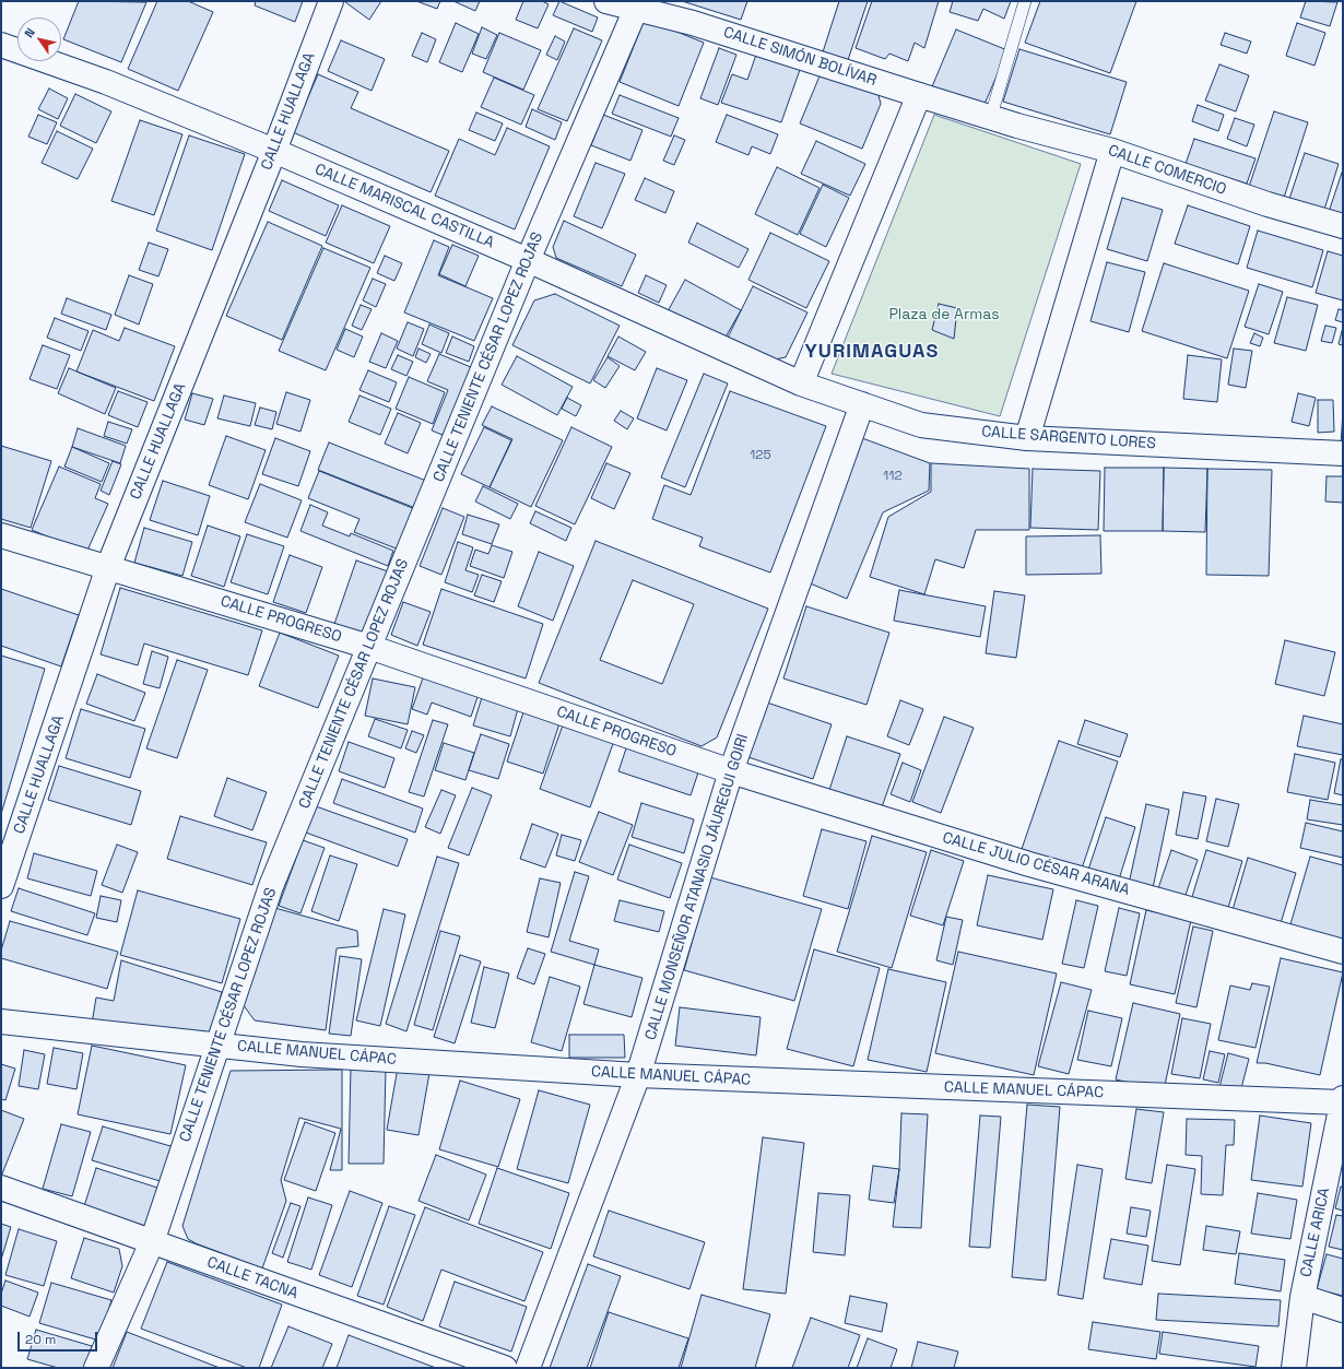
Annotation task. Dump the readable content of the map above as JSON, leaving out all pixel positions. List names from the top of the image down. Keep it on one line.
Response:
{"streets":{"street":["CALLE SIMÓN BOLÍVAR","CALLE HUALLAGA","CALLE COMERCIO","CALLE MARISCAL CASTILLA","CALLE TENIENTE CÉSAR LOPEZ ROJAS","CALLE SARGENTO LORES","CALLE PROGRESO","CALLE JULIO CÉSAR ARANA","CALLE MONSEÑOR ATANASIO JÁUREGUI GOIRI","CALLE MANUEL CÁPAC","CALLE ARICA","CALLE TACNA"]},"crossings":[["CALLE SIMÓN BOLÍVAR","CALLE COMERCIO"],["CALLE SIMÓN BOLÍVAR","CALLE TENIENTE CÉSAR LOPEZ ROJAS"],["CALLE HUALLAGA","CALLE MARISCAL CASTILLA"],["CALLE HUALLAGA","CALLE PROGRESO"],["CALLE MARISCAL CASTILLA","CALLE TENIENTE CÉSAR LOPEZ ROJAS"],["CALLE MARISCAL CASTILLA","CALLE SARGENTO LORES"],["CALLE TENIENTE CÉSAR LOPEZ ROJAS","CALLE PROGRESO"],["CALLE TENIENTE CÉSAR LOPEZ ROJAS","CALLE MANUEL CÁPAC"],["CALLE TENIENTE CÉSAR LOPEZ ROJAS","CALLE TACNA"],["CALLE SARGENTO LORES","CALLE MONSEÑOR ATANASIO JÁUREGUI GOIRI"],["CALLE PROGRESO","CALLE JULIO CÉSAR ARANA"],["CALLE PROGRESO","CALLE MONSEÑOR ATANASIO JÁUREGUI GOIRI"],["CALLE JULIO CÉSAR ARANA","CALLE MONSEÑOR ATANASIO JÁUREGUI GOIRI"],["CALLE MONSEÑOR ATANASIO JÁUREGUI GOIRI","CALLE MANUEL CÁPAC"],["CALLE MANUEL CÁPAC","CALLE ARICA"]],"districts":["YURIMAGUAS"],"parks":["Plaza de Armas"],"house_numbers":["125","112"],"scale_bar":"20 m","north":"top left"}
